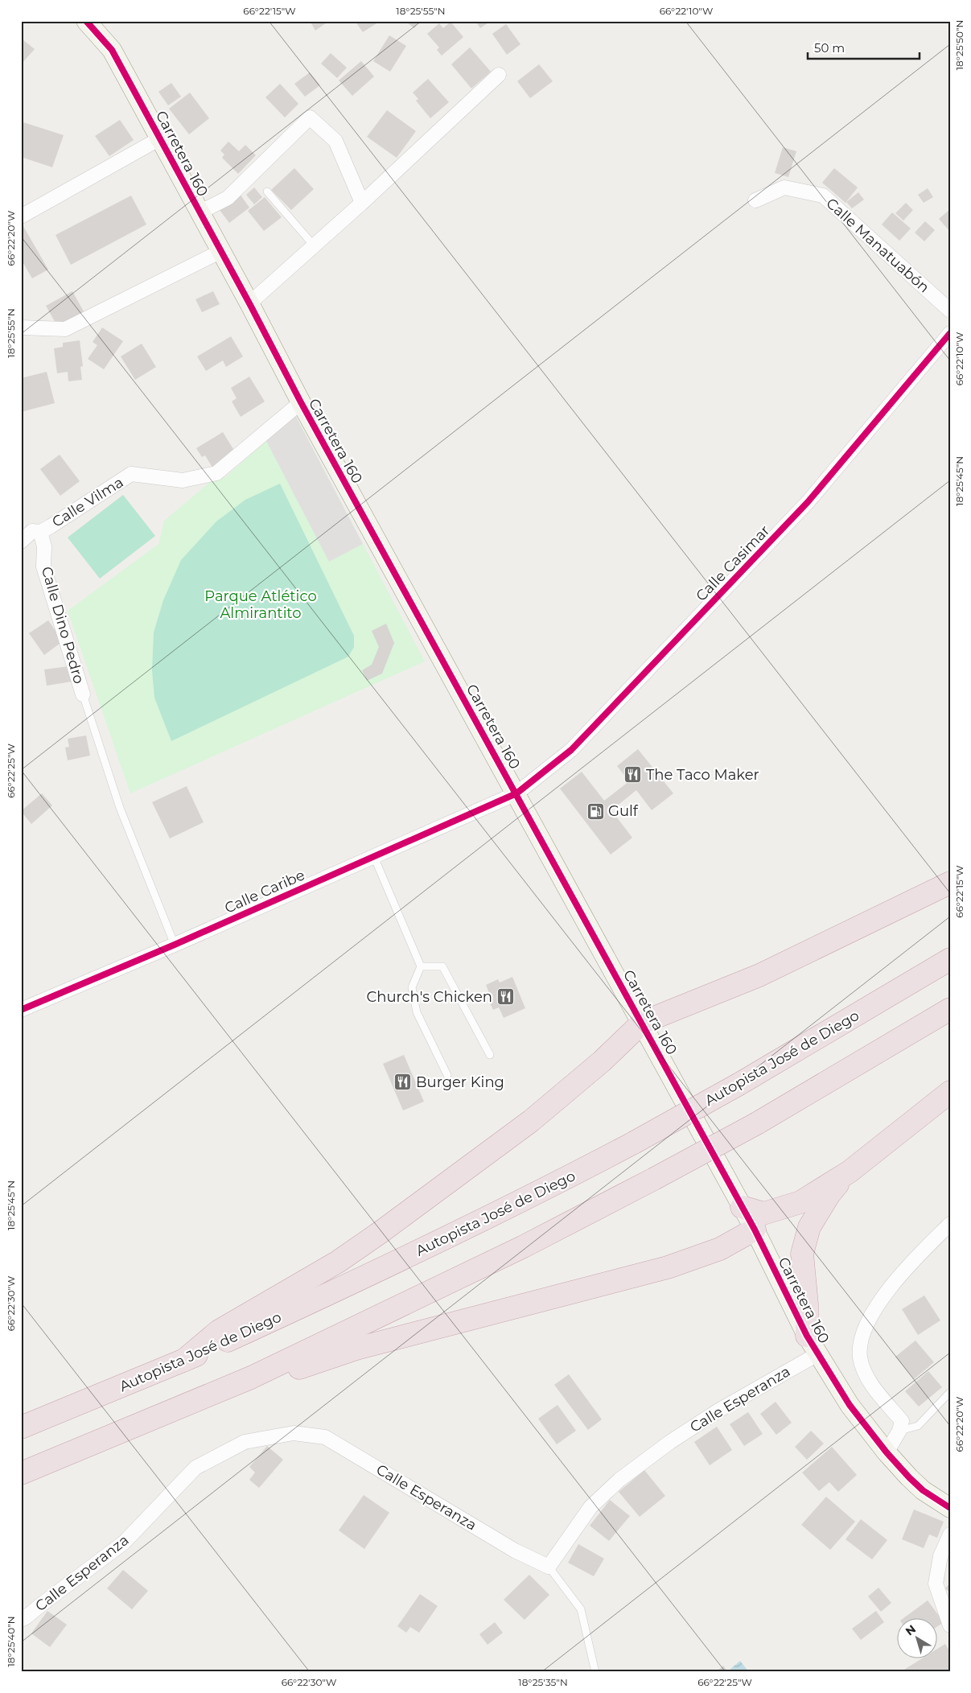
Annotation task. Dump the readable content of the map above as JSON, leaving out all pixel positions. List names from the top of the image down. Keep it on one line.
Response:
{"streets":{"highway":["Autopista José de Diego"],"street":["Carretera 160","Calle Manatuabón","Calle Vilma","Calle Casimar","Calle Dino Pedro","Calle Caribe","Calle Esperanza"]},"crossings":[["Carretera 160","Calle Vilma"],["Carretera 160","Calle Casimar"],["Carretera 160","Calle Caribe"],["Carretera 160","Calle Esperanza"],["Calle Vilma","Calle Dino Pedro"],["Calle Casimar","Calle Caribe"]],"parks":["Parque Atlético Almirantito"],"places":{"restaurant":["The Taco Maker","Church's Chicken","Burger King"],"fuel station":["Gulf"]},"scale_bar":"50 m","north":"top left","coordinates":["66°22'15\"W","18°25'55\"N","66°22'10\"W","18°25'50\"N","66°22'20\"W","18°25'45\"N","66°22'25\"W","66°22'30\"W","18°25'40\"N","18°25'35\"N"]}
